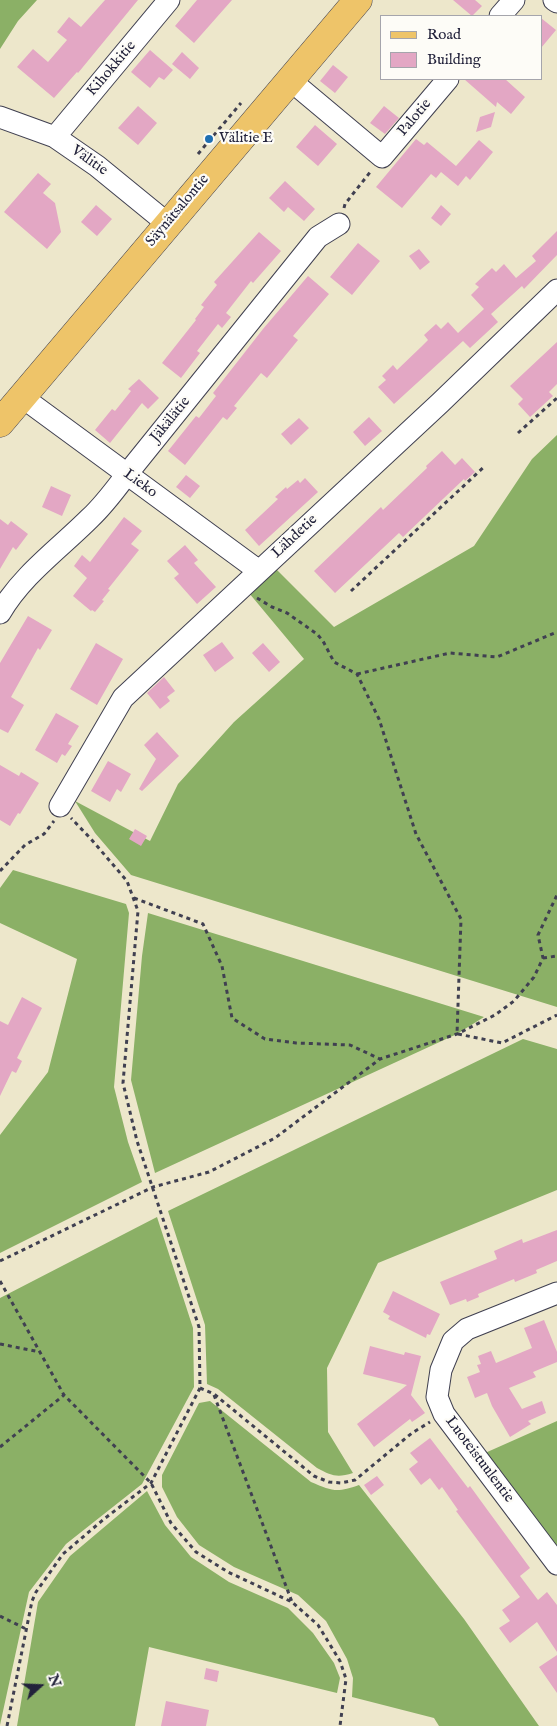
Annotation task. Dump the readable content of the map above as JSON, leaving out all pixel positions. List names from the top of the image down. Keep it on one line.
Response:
{"streets":{"main road":["Säynätsalontie"],"street":["Kihokkitie","Palotie","Välitie","Jäkälätie","Lieko","Lähdetie","Luoteistuulentie"]},"crossings":[["Kihokkitie","Välitie"],["Välitie","Säynätsalontie"],["Säynätsalontie","Lieko"],["Jäkälätie","Lieko"],["Lieko","Lähdetie"]],"places":["Välitie E"],"legend":["Road","Building"],"north":"right"}
